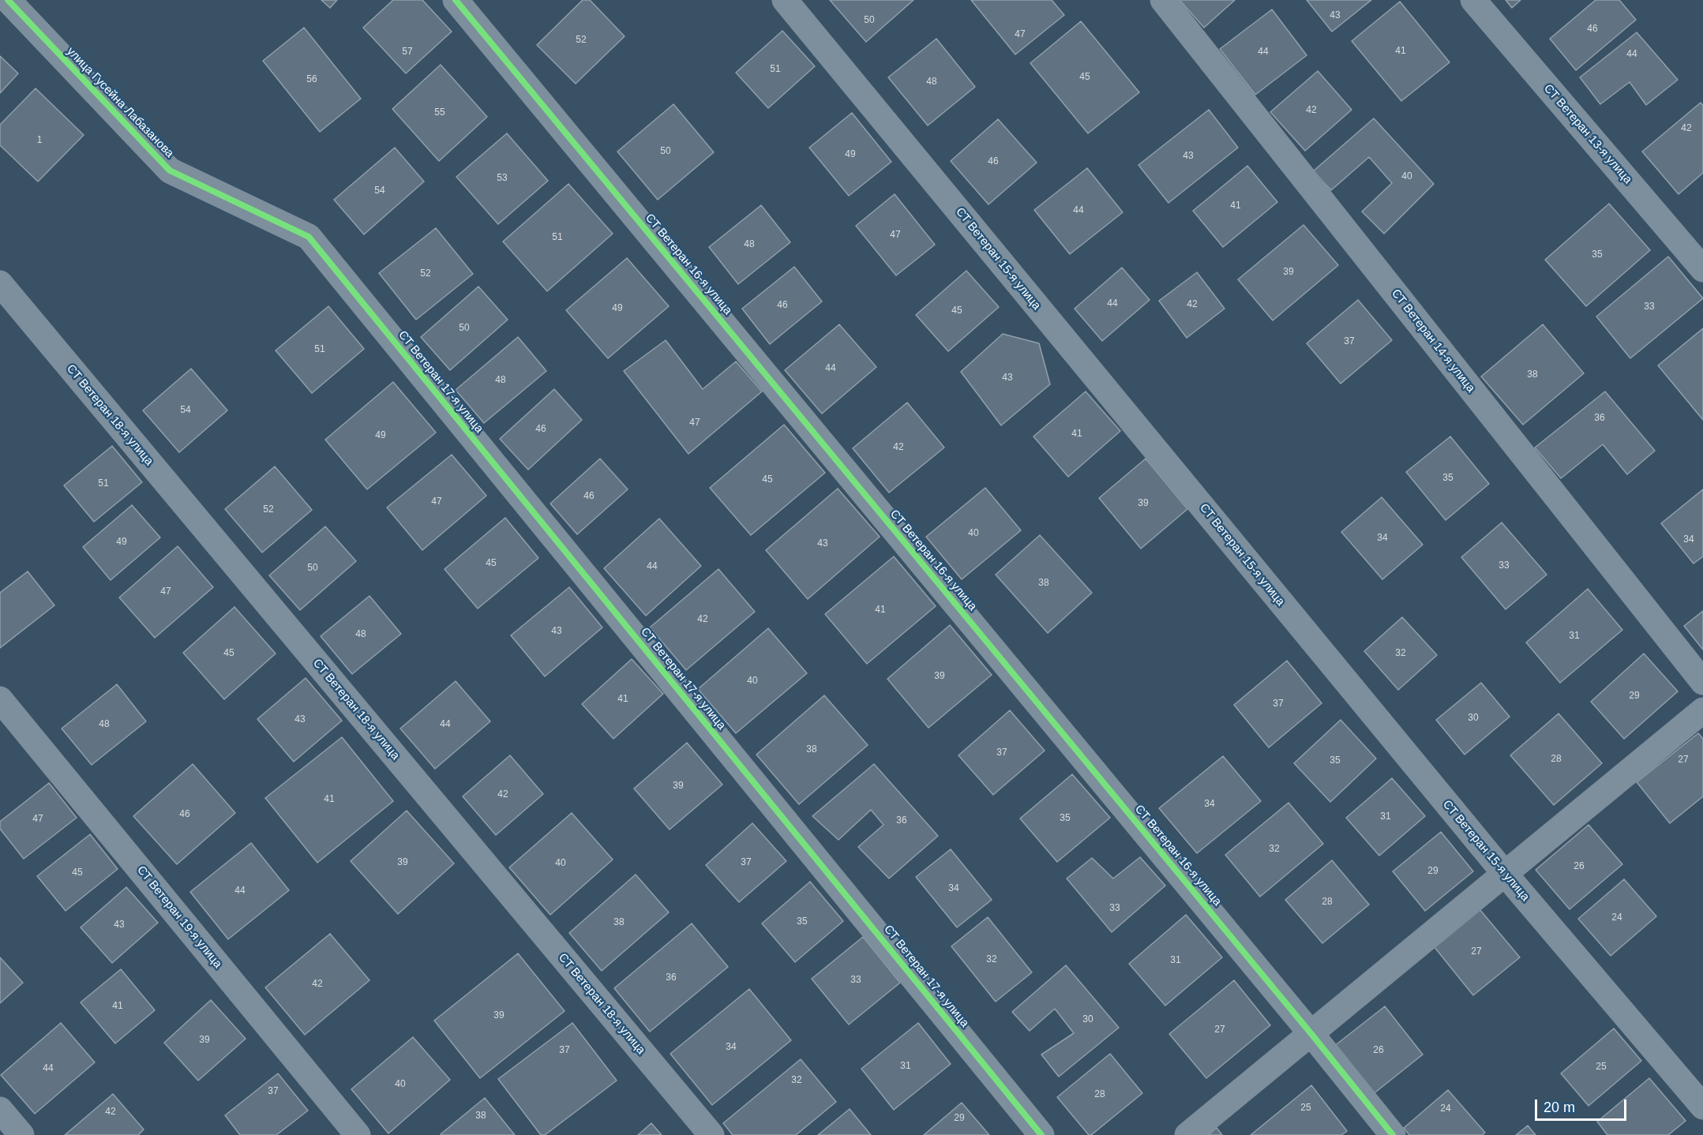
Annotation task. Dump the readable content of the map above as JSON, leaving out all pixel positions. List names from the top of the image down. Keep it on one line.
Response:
{"streets":{"street":["улица Гусейна Лабазанова","СТ Ветеран 13-я улица","СТ Ветеран 15-я улица","СТ Ветеран 16-я улица","СТ Ветеран 14-я улица","СТ Ветеран 17-я улица","СТ Ветеран 18-я улица","СТ Ветеран 19-я улица"]},"crossings":[["улица Гусейна Лабазанова","СТ Ветеран 17-я улица"]],"house_numbers":["43","50","46","47","52","41","57","44","44","51","45","56","48","42","55","42","1","50","49","43","46","40","53","54","41","44","47","51","48","35","39","52","44","42","46","33","49","45","50","37","51","44","38","43","48","54","36","47","46","41","49","42","35","45","51","46","47","39","52","40","34","34","49","43","45","33","44","50","38","47","41","42","43","48","31","45","32","39","40","29","41","37","30","43","48","44","38","37","28","27","35","39","42","41","34","46","31","35","47","36","32","39","37","40","26","29","45","34","44","28","33","24","35","38","43","27","32","31","36","33","42","41","39","30","27","39","34","37","26","31","25","44","32","40","37","28","25","24","42","38","29"],"scale_bar":"20 m"}
